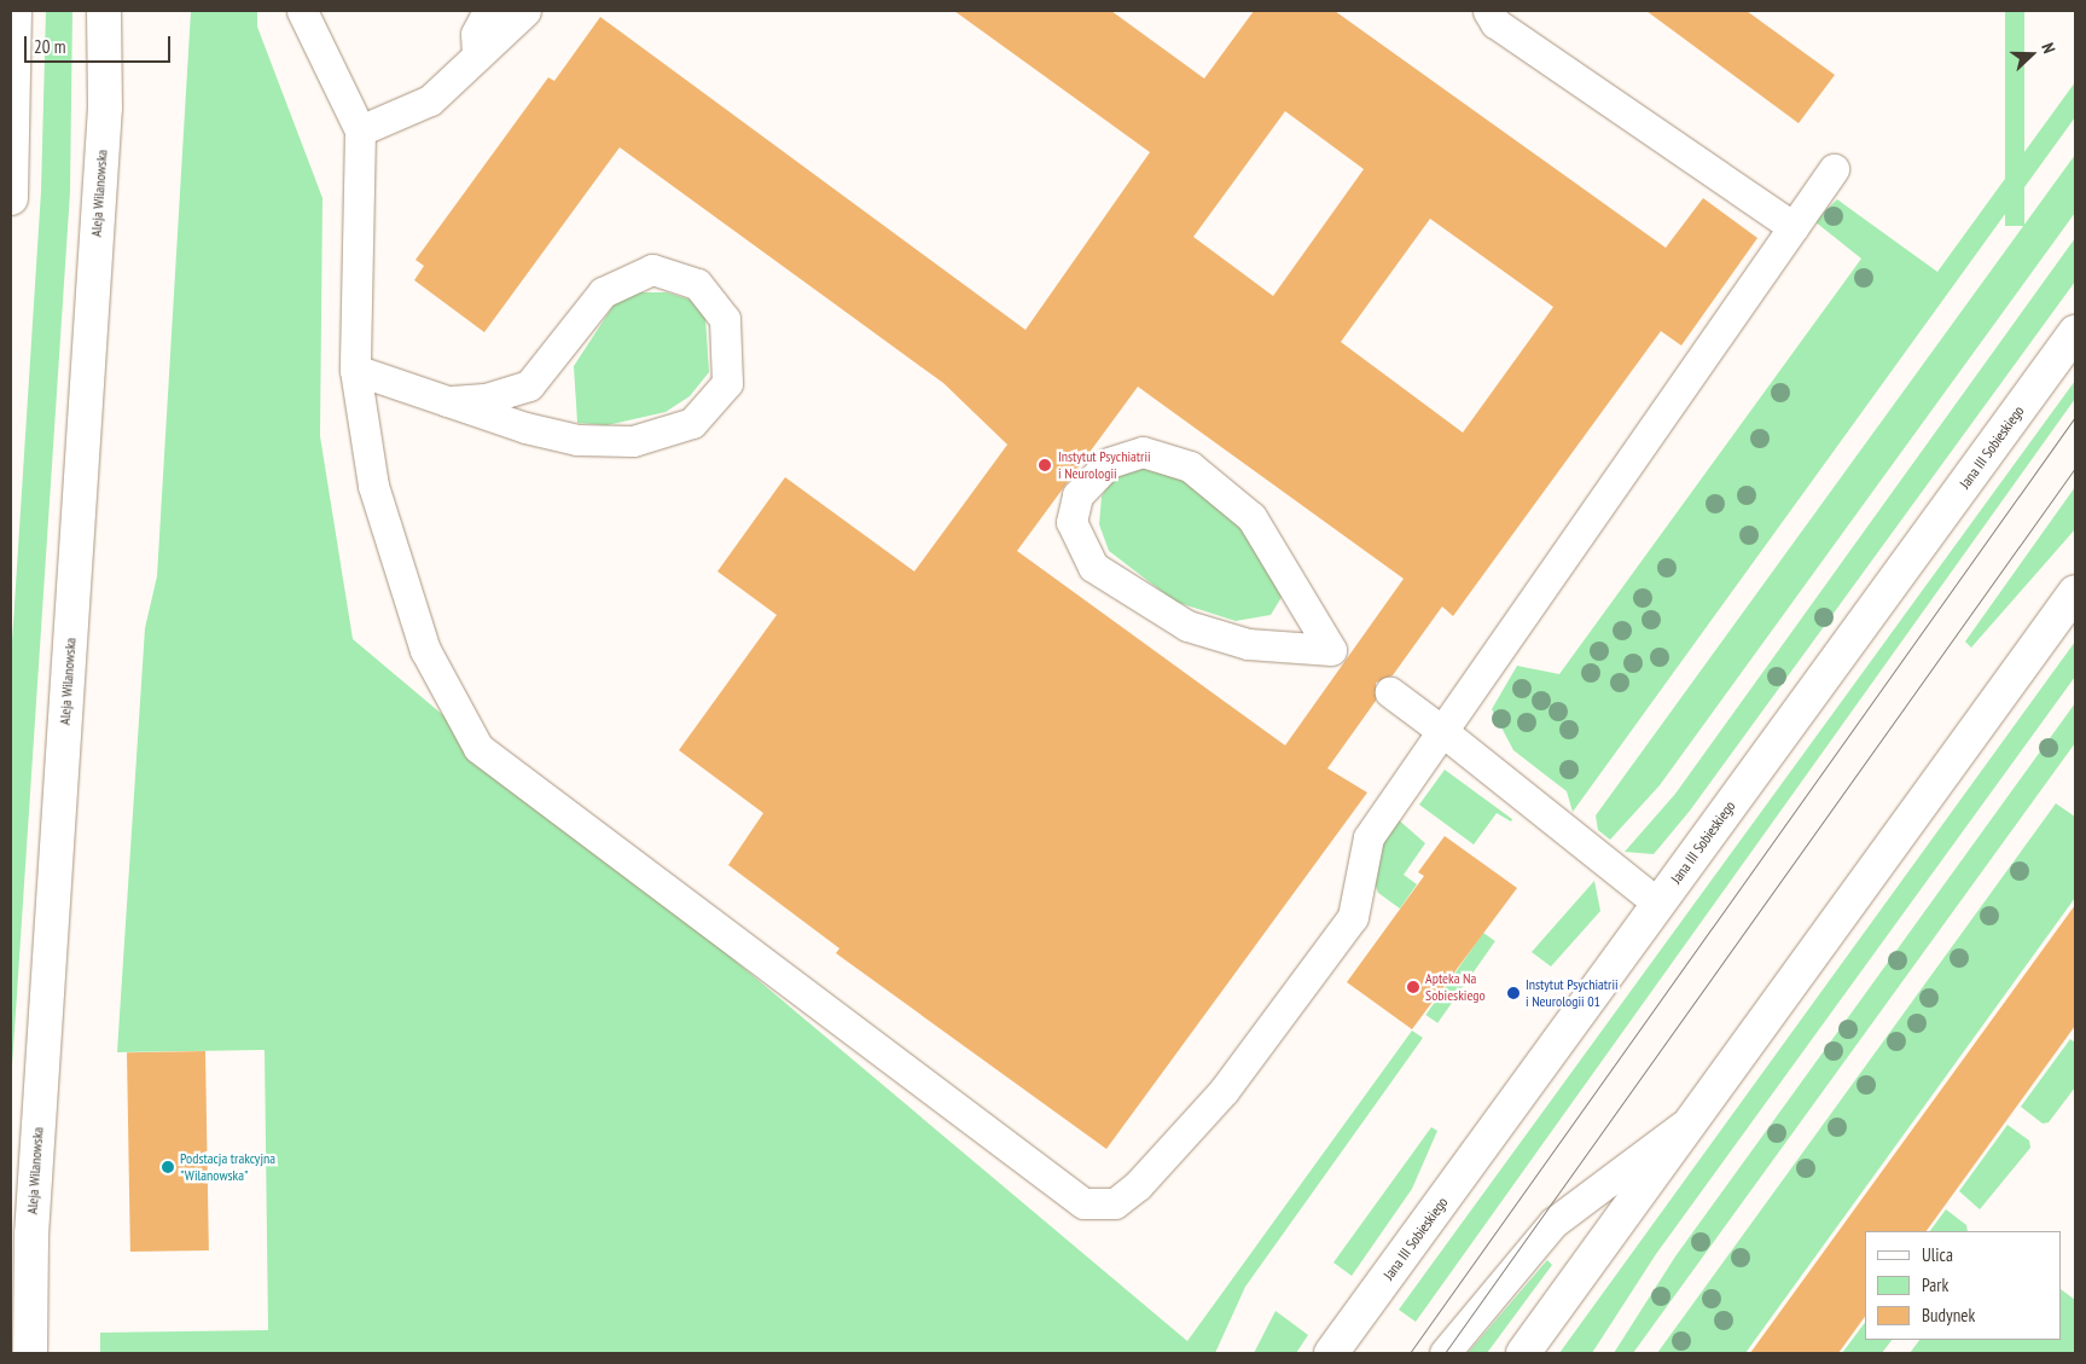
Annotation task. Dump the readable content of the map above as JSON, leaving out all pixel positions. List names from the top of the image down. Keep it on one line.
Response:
{"streets":{"main road":["Aleja Wilanowska","Jana III Sobieskiego"]},"places":["Instytut Psychiatrii i Neurologii","Apteka Na Sobieskiego","Instytut Psychiatrii i Neurologii 01","Podstacja trakcyjna \"Wilanowska\""],"legend":["Ulica","Park","Budynek"],"scale_bar":"20 m","north":"right"}
